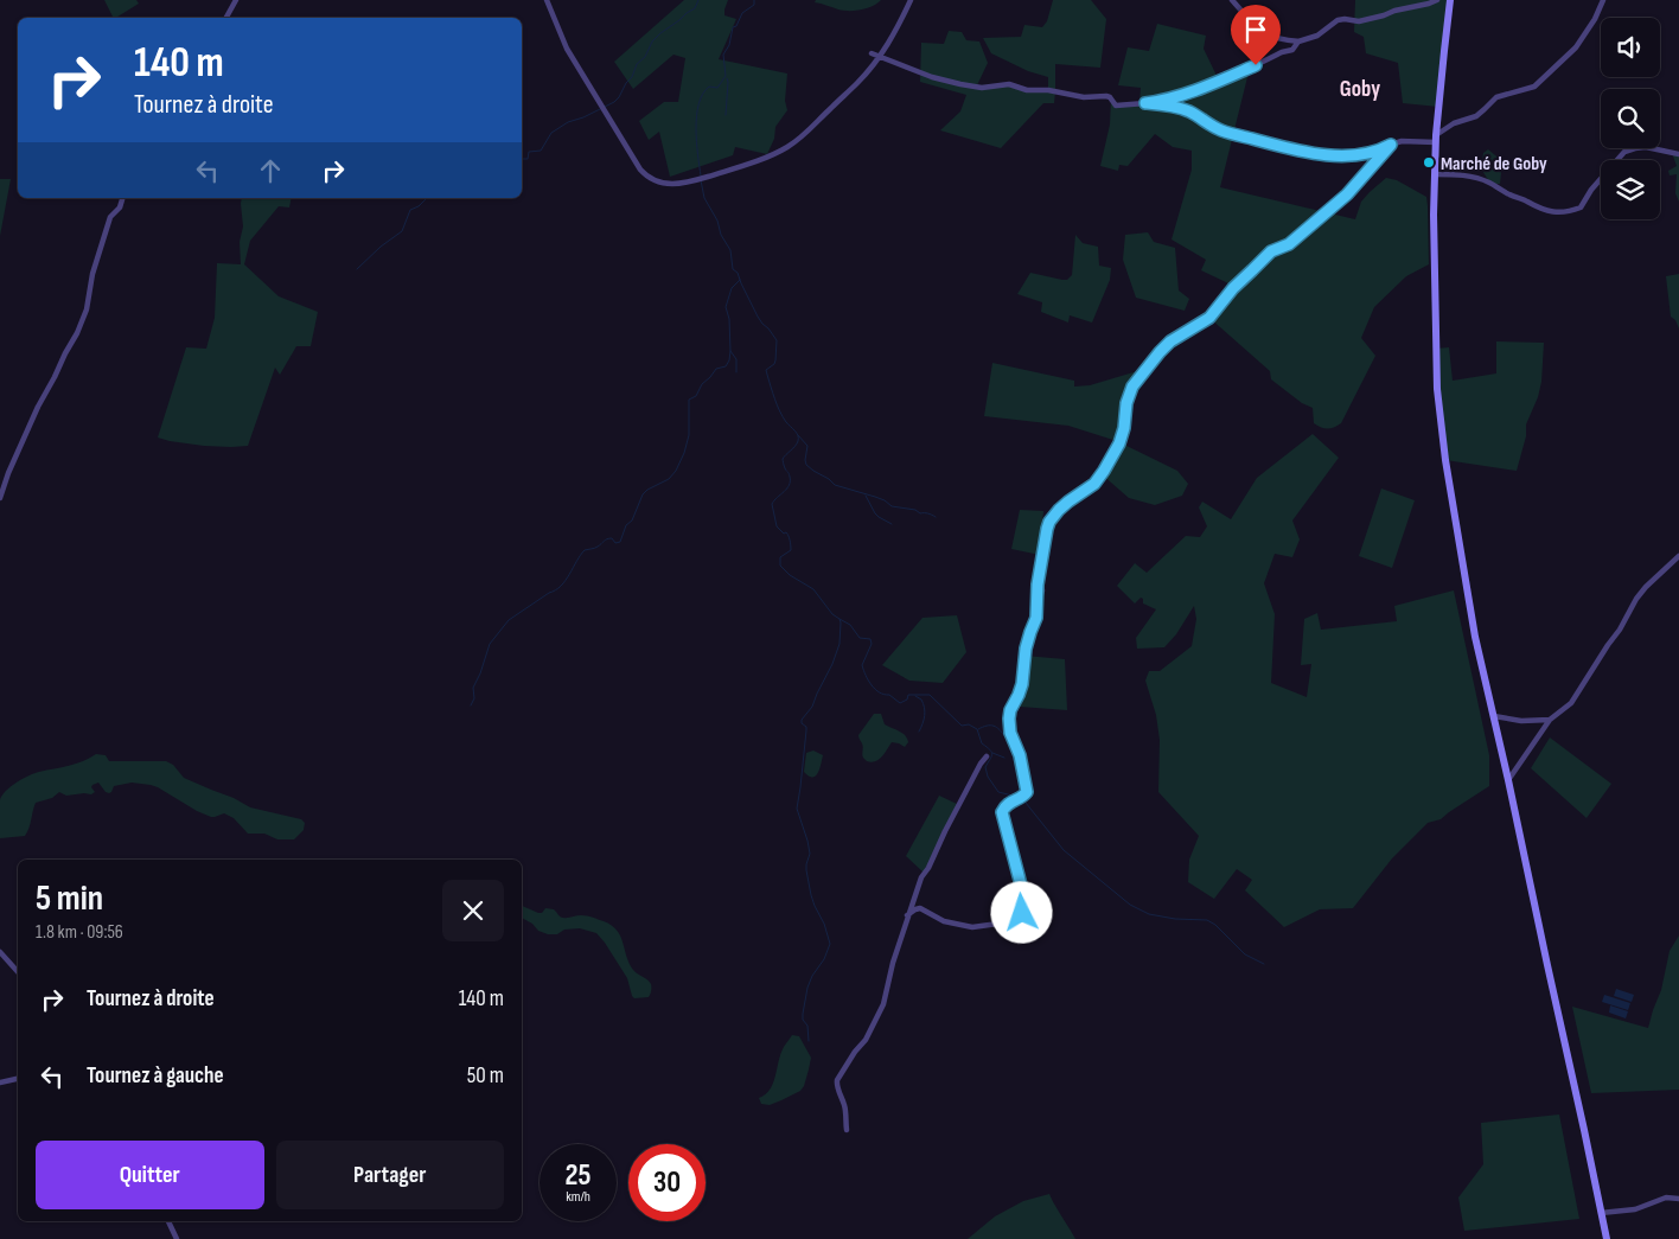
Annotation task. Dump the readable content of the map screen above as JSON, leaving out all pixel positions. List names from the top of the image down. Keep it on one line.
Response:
{"districts":["Goby"],"places":["Marché de Goby"],"page":{"turn":["140 m","Tournez à droite"],"heading":["5 min","1.8 km · 09:56"],"list":[{"name":"Tournez à droite","value":"140 m"},{"name":"Tournez à gauche","value":"50 m"}],"buttons":["Quitter","Partager"],"speed":"25 km/h","limit":"30"}}
